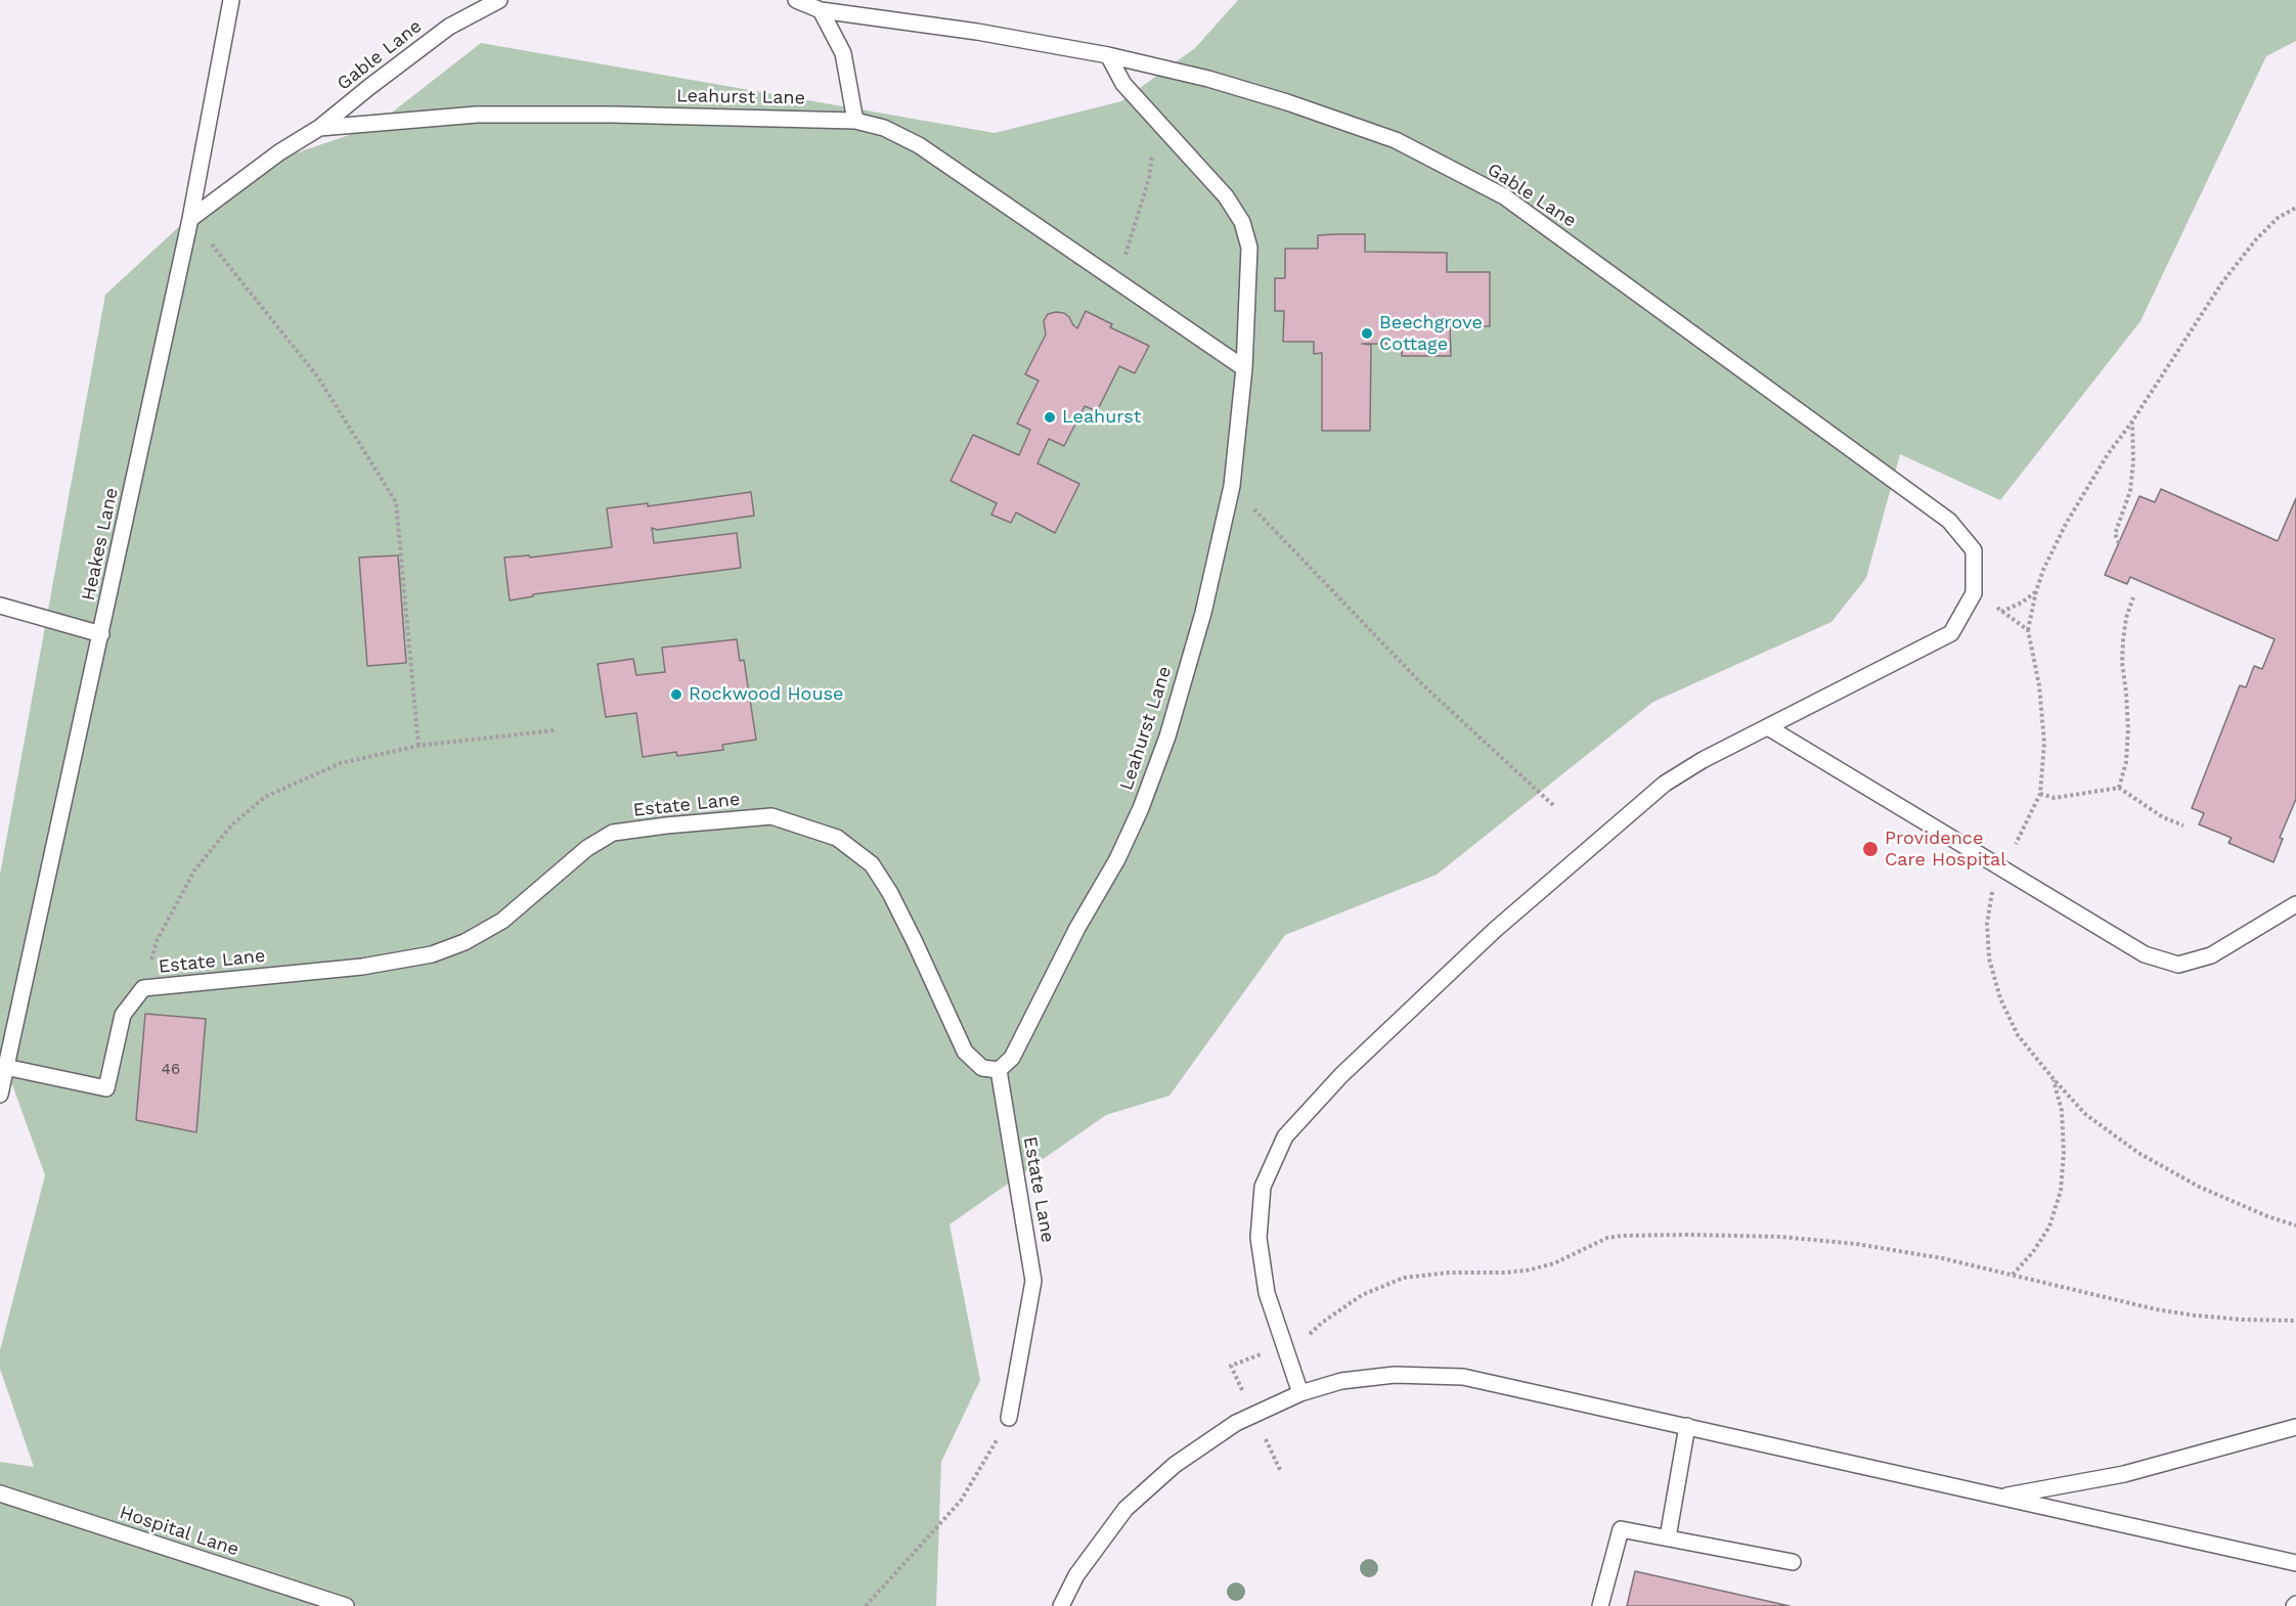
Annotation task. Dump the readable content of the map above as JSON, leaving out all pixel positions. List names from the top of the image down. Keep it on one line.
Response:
{"streets":{"lane":["Gable Lane","Leahurst Lane","Heakes Lane","Estate Lane","Hospital Lane"]},"crossings":[["Gable Lane","Leahurst Lane"],["Leahurst Lane","Heakes Lane"],["Leahurst Lane","Estate Lane"],["Heakes Lane","Estate Lane"]],"places":["Beechgrove Cottage","Leahurst","Rockwood House","Providence Care Hospital"],"house_numbers":["46"]}
